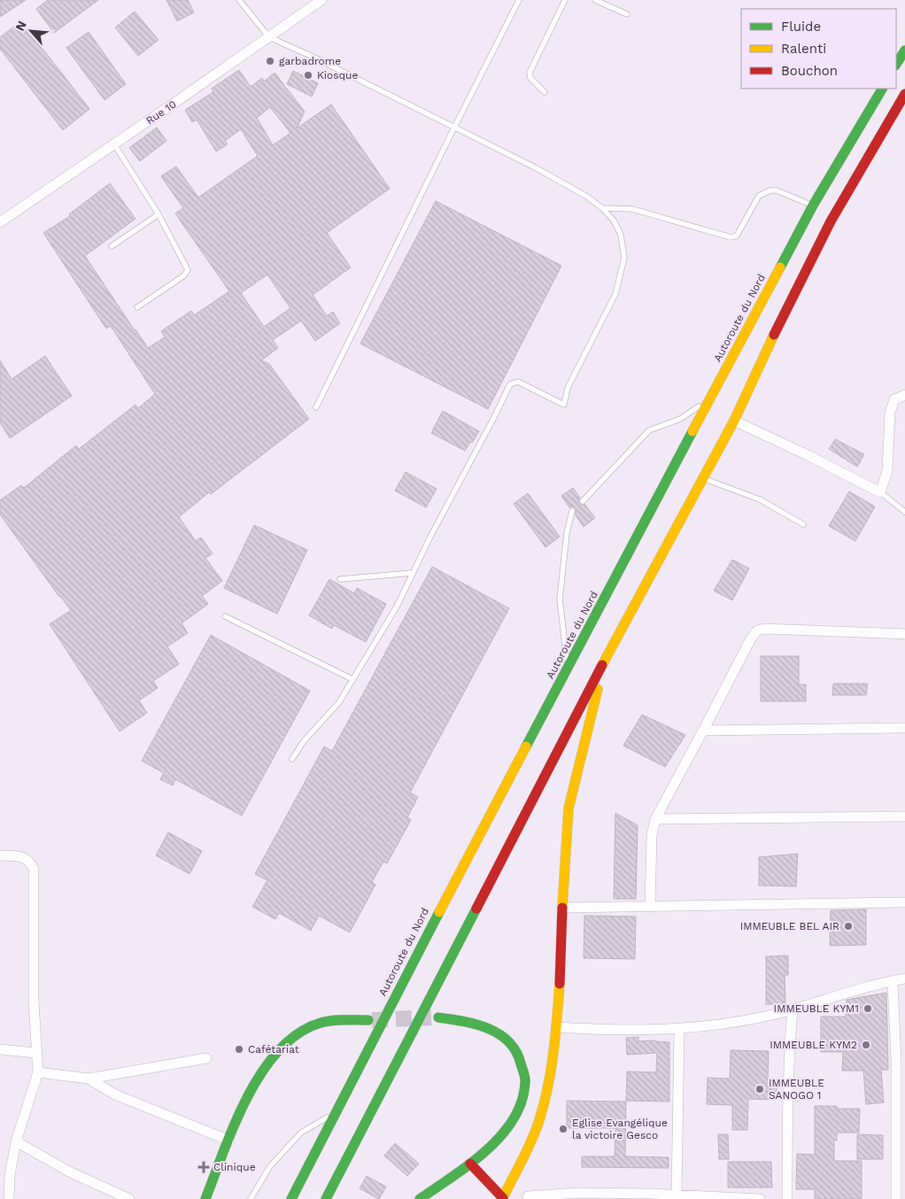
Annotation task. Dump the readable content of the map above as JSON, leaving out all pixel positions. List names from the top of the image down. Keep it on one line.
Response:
{"streets":{"main road":["Autoroute du Nord"],"street":["Rue 10"]},"places":{"other":["garbadrome","Kiosque","IMMEUBLE BEL AIR","IMMEUBLE KYM1","IMMEUBLE KYM2","Cafétariat","IMMEUBLE SANOGO 1","Eglise Evangélique la victoire Gesco"],"health":["Clinique"]},"legend":["Fluide","Ralenti","Bouchon"],"north":"top left"}
